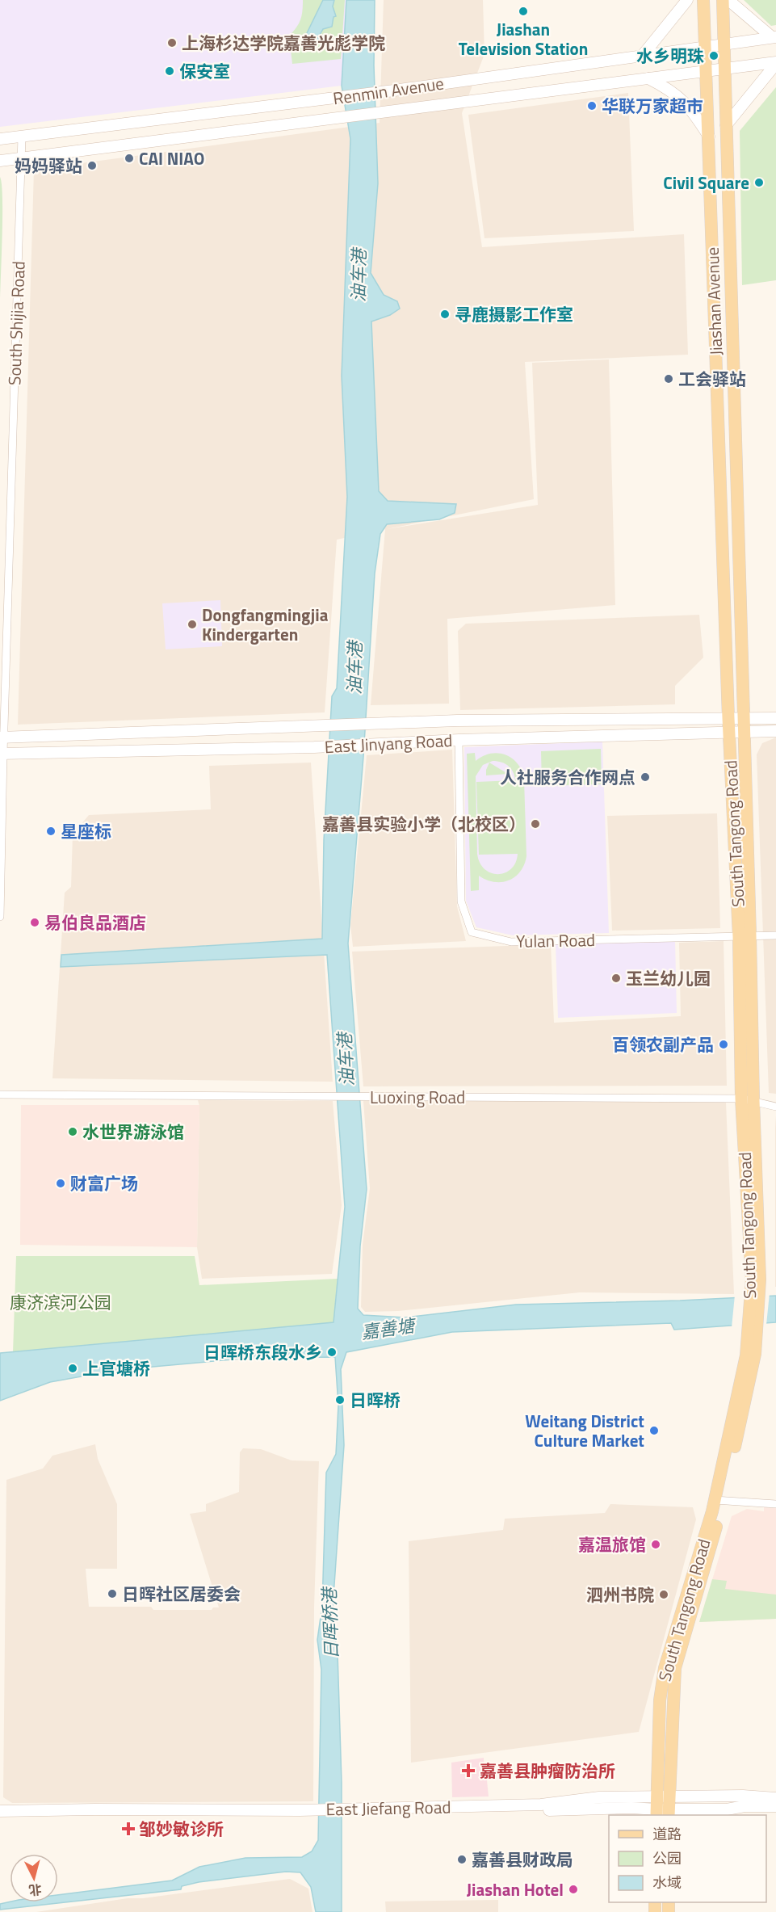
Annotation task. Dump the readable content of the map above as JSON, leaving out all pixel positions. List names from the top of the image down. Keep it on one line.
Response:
{"streets":{"main road":["Renmin Avenue","Jiashan Avenue","East Jinyang Road","South Tangong Road","East Jiefang Road"],"street":["South Shijia Road","Yulan Road","Luoxing Road"]},"crossings":[["Renmin Avenue","Jiashan Avenue"],["Renmin Avenue","South Shijia Road"],["Jiashan Avenue","East Jinyang Road"],["Jiashan Avenue","South Tangong Road"],["South Shijia Road","East Jinyang Road"],["East Jinyang Road","South Tangong Road"],["East Jinyang Road","Yulan Road"],["South Tangong Road","Yulan Road"],["South Tangong Road","Luoxing Road"],["South Tangong Road","East Jiefang Road"]],"water":["油车港","嘉善塘","日晖桥港"],"parks":["康济滨河公园"],"places":{"other":["Jiashan Television Station","上海杉达学院嘉善光彪学院","水乡明珠","保安室","华联万家超市","CAI NIAO","妈妈驿站","Civil Square","寻鹿摄影工作室","工会驿站","Dongfangmingjia Kindergarten","人社服务合作网点","嘉善县实验小学（北校区）","星座标","易伯良品酒店","玉兰幼儿园","百领农副产品","水世界游泳馆","财富广场","日晖桥东段水乡","上官塘桥","日晖桥","Weitang District Culture Market","嘉温旅馆","日晖社区居委会","泗州书院","嘉善县财政局","Jiashan Hotel"],"health":["嘉善县肿瘤防治所","邹妙敏诊所"]},"legend":["道路","公园","水域"],"north":"bottom"}
